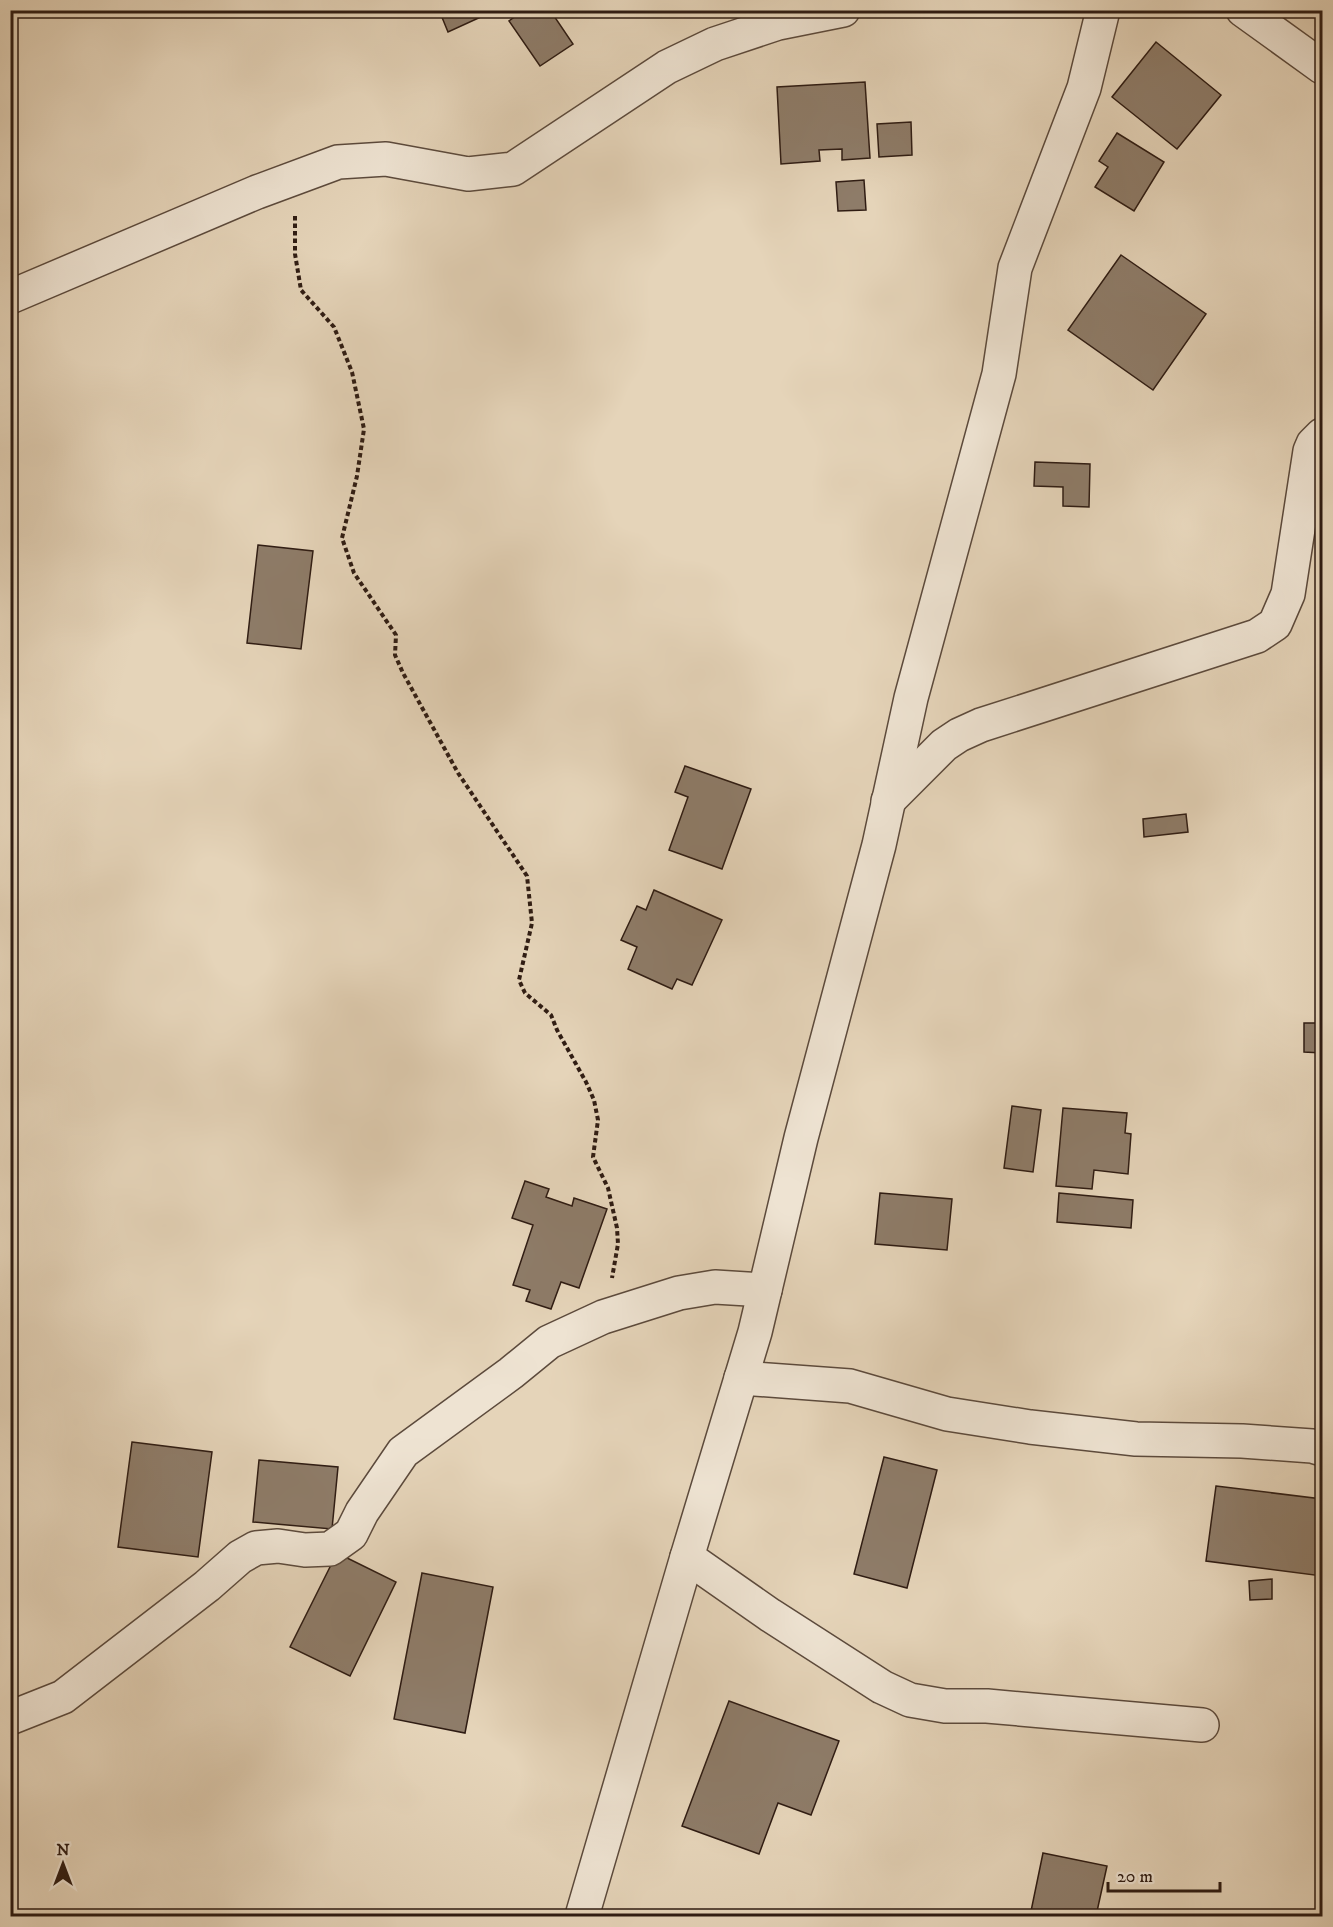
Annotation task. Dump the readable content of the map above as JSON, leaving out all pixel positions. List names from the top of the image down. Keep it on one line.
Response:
{"scale_bar":"20 m","north":"top"}
